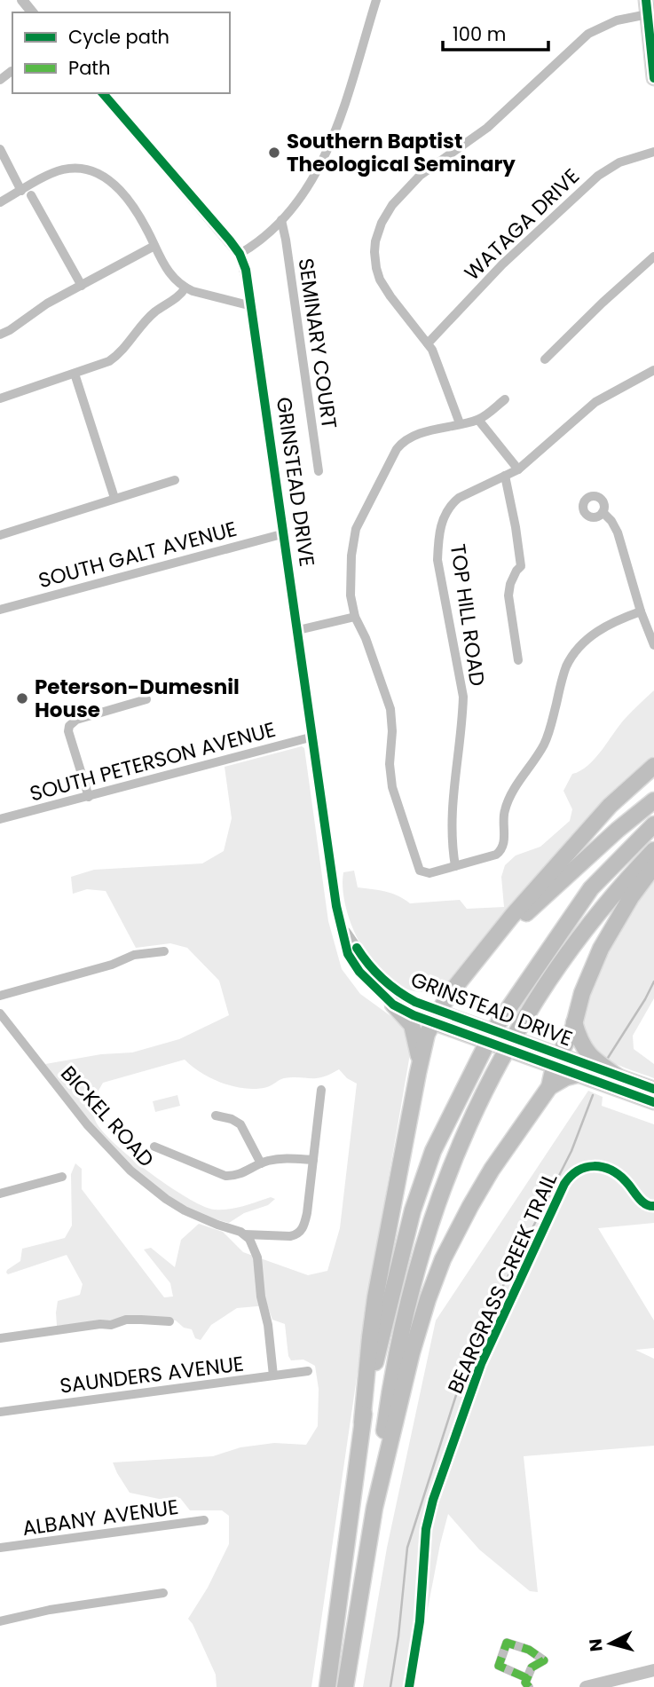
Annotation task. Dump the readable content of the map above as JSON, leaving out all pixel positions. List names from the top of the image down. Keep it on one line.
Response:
{"streets":{"main road":["GRINSTEAD DRIVE"],"street":["WATAGA DRIVE","SEMINARY COURT","SOUTH GALT AVENUE","TOP HILL ROAD","SOUTH PETERSON AVENUE","BICKEL ROAD","SAUNDERS AVENUE","ALBANY AVENUE"],"cycle path":["BEARGRASS CREEK TRAIL"]},"crossings":[["GRINSTEAD DRIVE","SOUTH GALT AVENUE"],["GRINSTEAD DRIVE","SOUTH PETERSON AVENUE"]],"places":["Southern Baptist Theological Seminary","Peterson-Dumesnil House"],"legend":["Cycle path","Path"],"scale_bar":"100 m","north":"left"}
